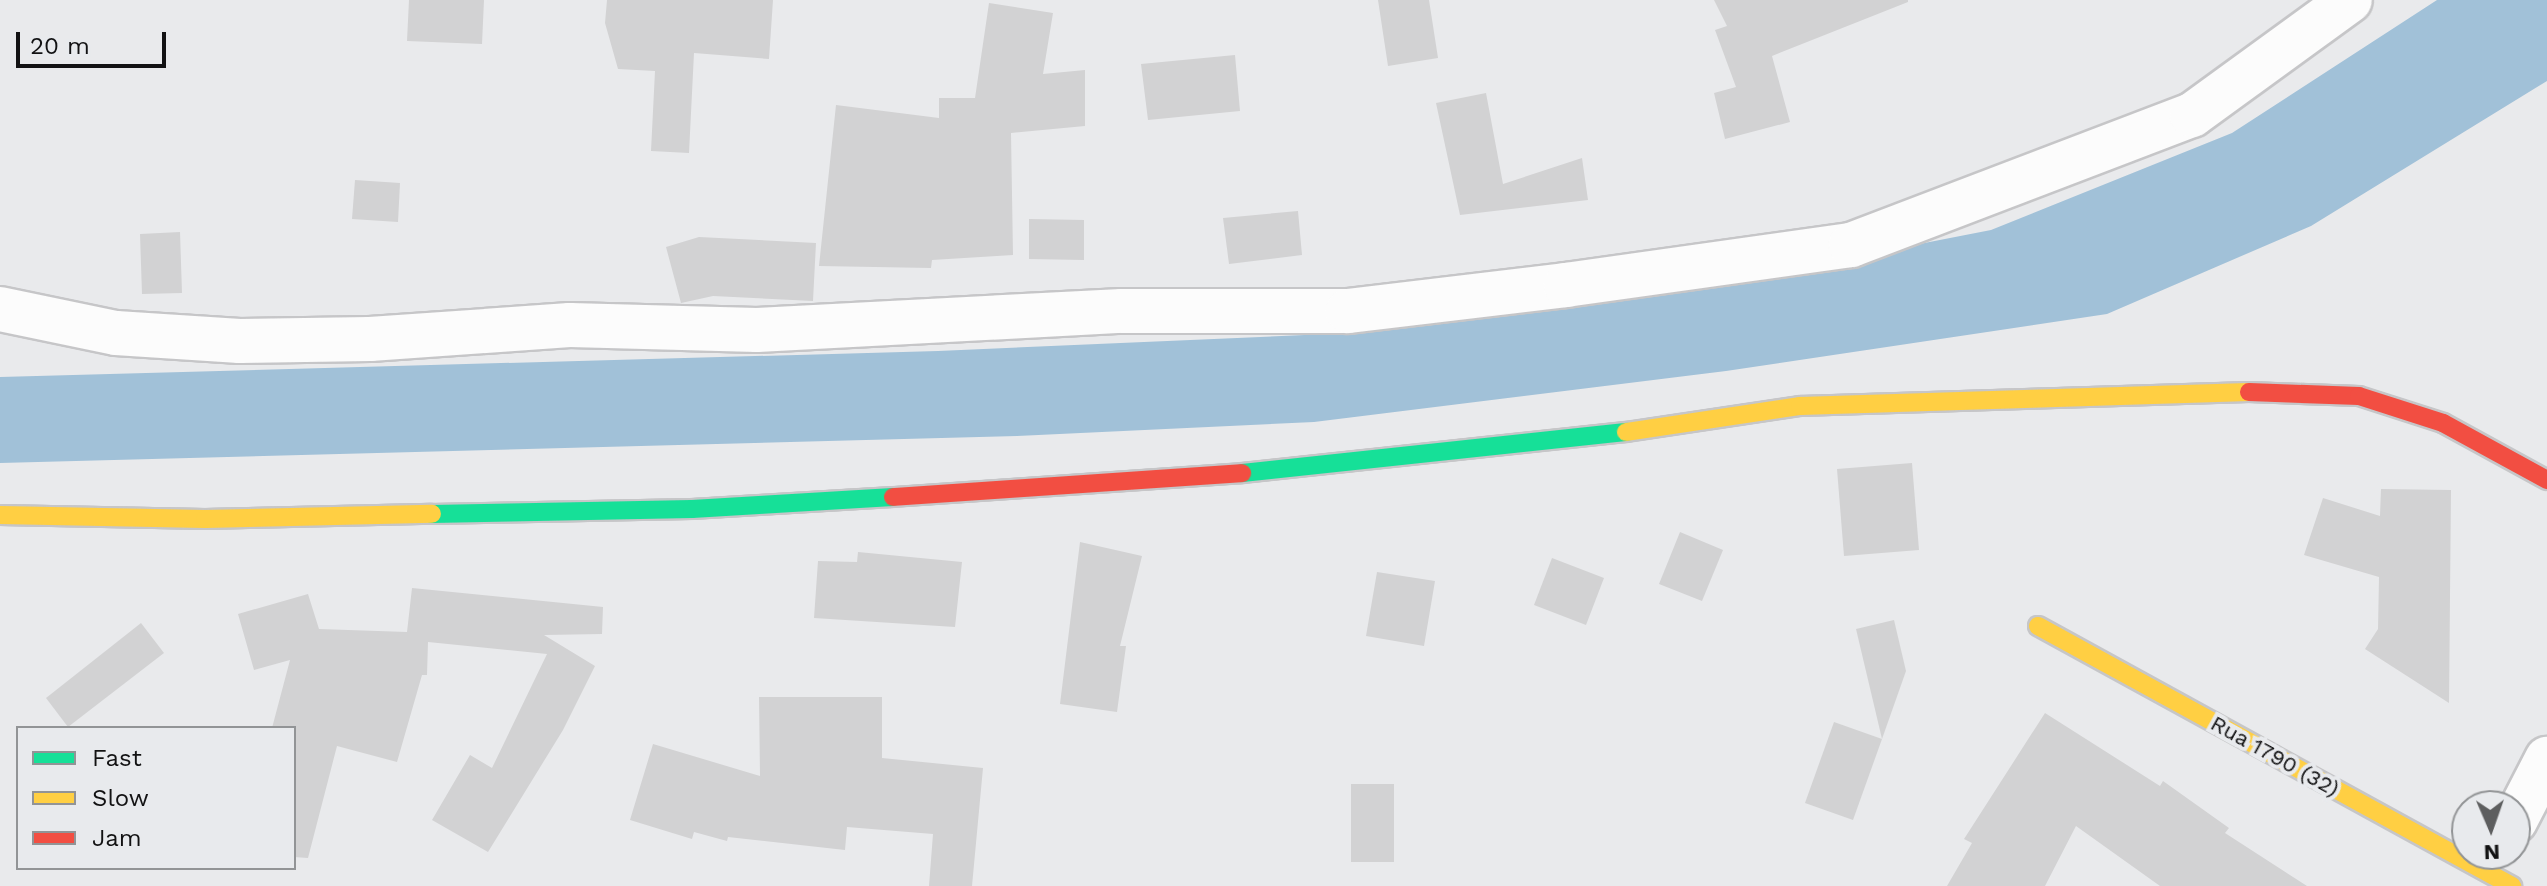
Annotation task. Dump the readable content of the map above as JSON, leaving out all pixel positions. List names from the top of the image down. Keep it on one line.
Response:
{"streets":{"street":["Rua 1790 (32)"]},"legend":["Fast","Slow","Jam"],"scale_bar":"20 m","north":"bottom"}
